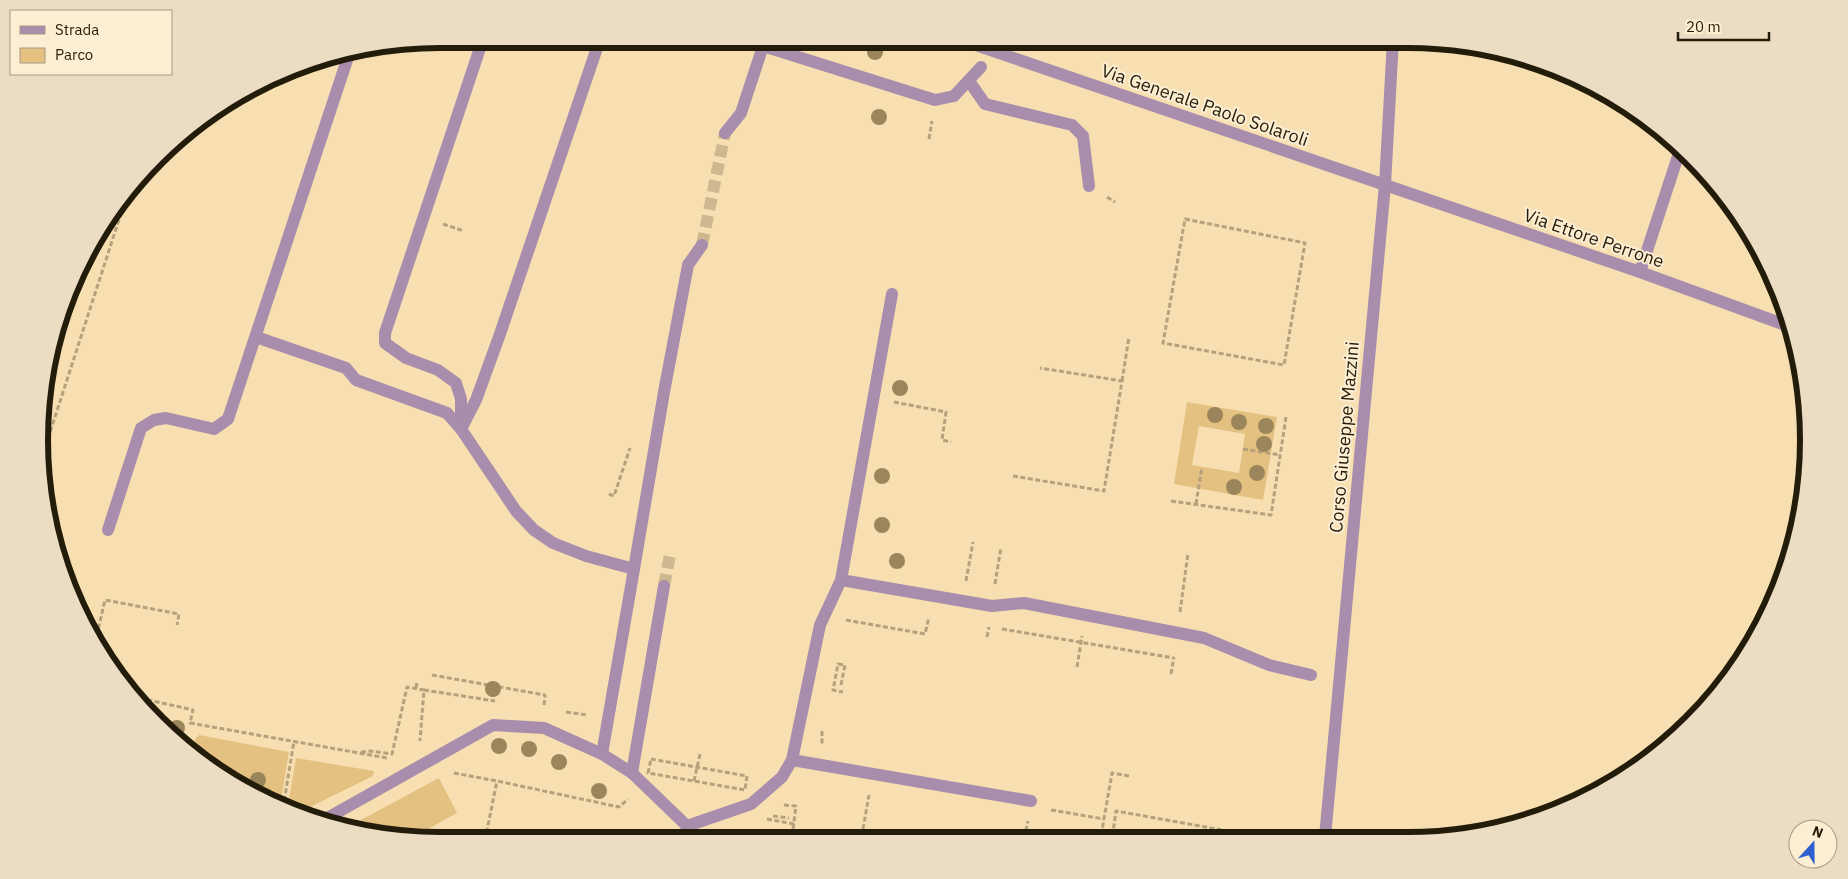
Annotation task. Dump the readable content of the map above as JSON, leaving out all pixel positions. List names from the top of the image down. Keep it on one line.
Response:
{"streets":{"street":["Via Generale Paolo Solaroli","Via Ettore Perrone","Corso Giuseppe Mazzini"]},"crossings":[["Via Generale Paolo Solaroli","Via Ettore Perrone"],["Via Generale Paolo Solaroli","Corso Giuseppe Mazzini"],["Via Ettore Perrone","Corso Giuseppe Mazzini"]],"legend":["Strada","Parco"],"scale_bar":"20 m","north":"top"}
